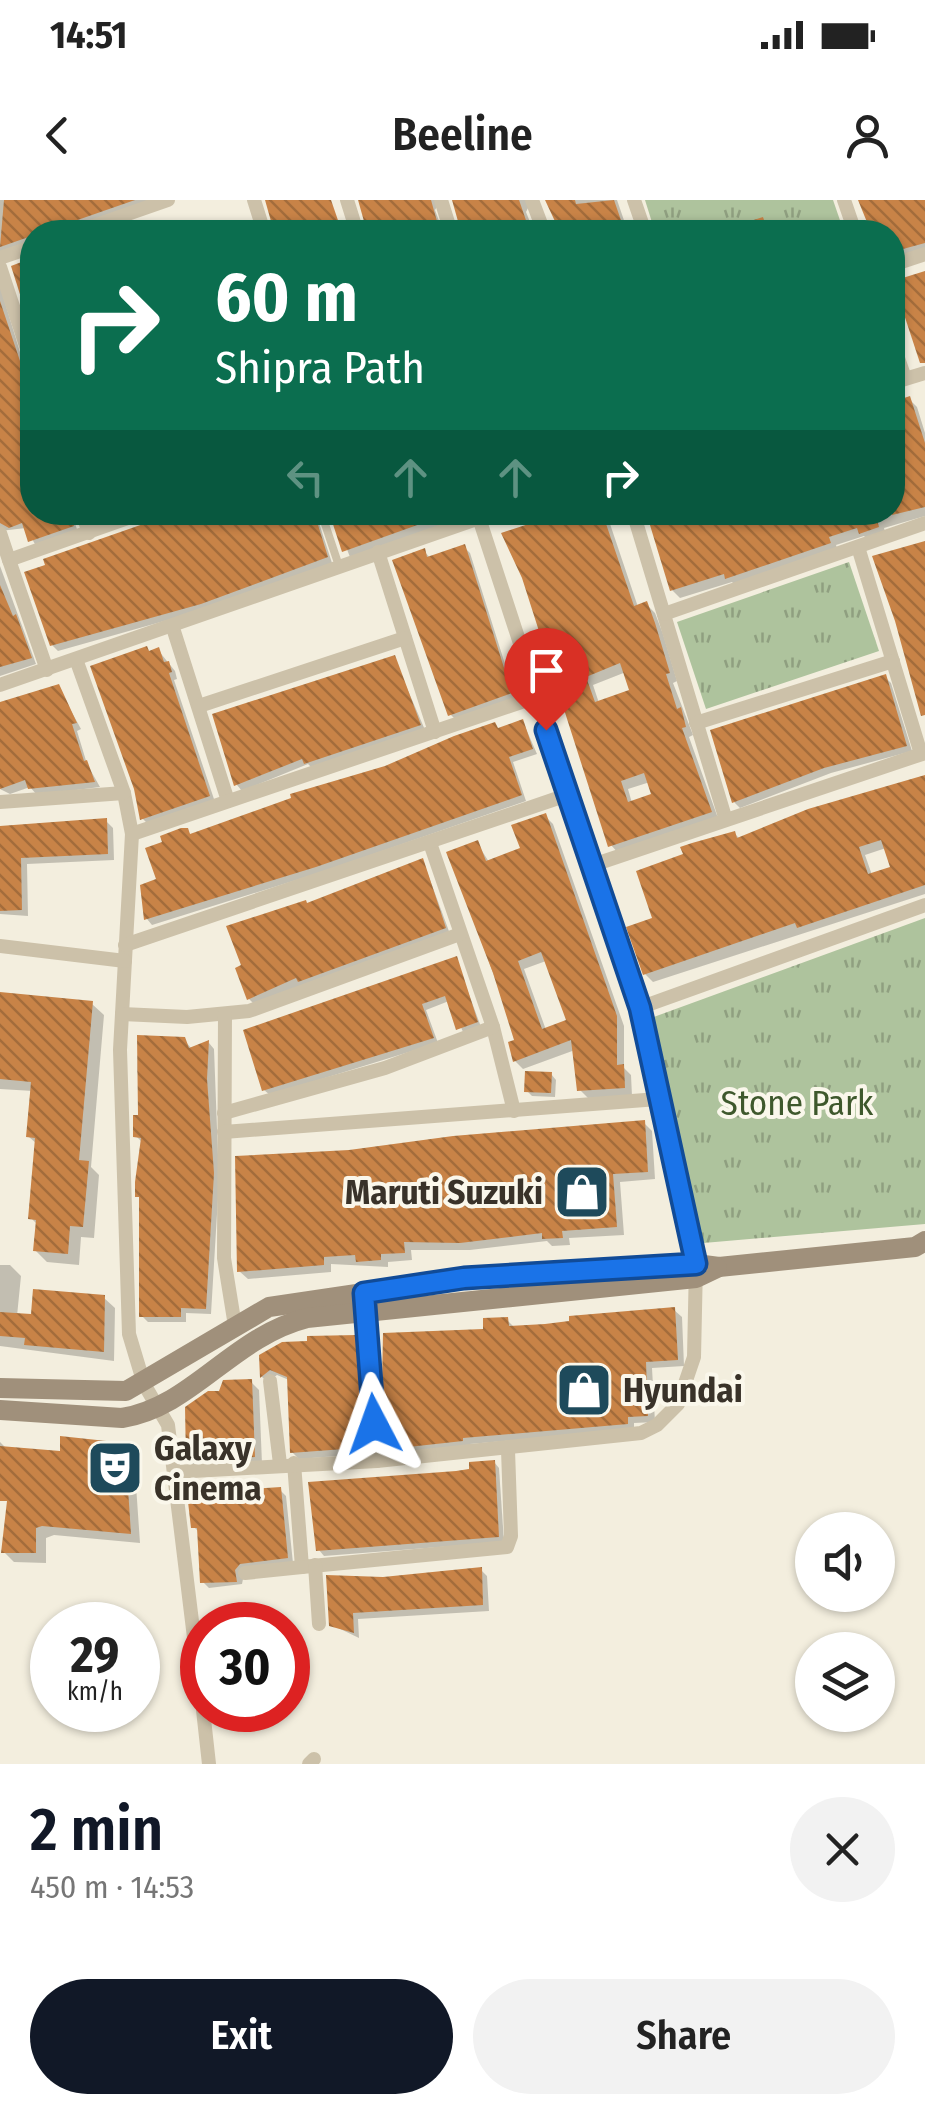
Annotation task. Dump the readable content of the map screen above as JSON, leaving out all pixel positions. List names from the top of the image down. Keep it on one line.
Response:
{"parks":["Stone Park"],"places":{"shop":["Maruti Suzuki","Hyundai"],"theatre":["Galaxy Cinema"]},"page":{"status":"14:51","header":"Beeline","turn":["60 m","Shipra Path"],"speed":"29 km/h","limit":"30","heading":["2 min","450 m · 14:53"],"buttons":["Exit","Share"]}}
